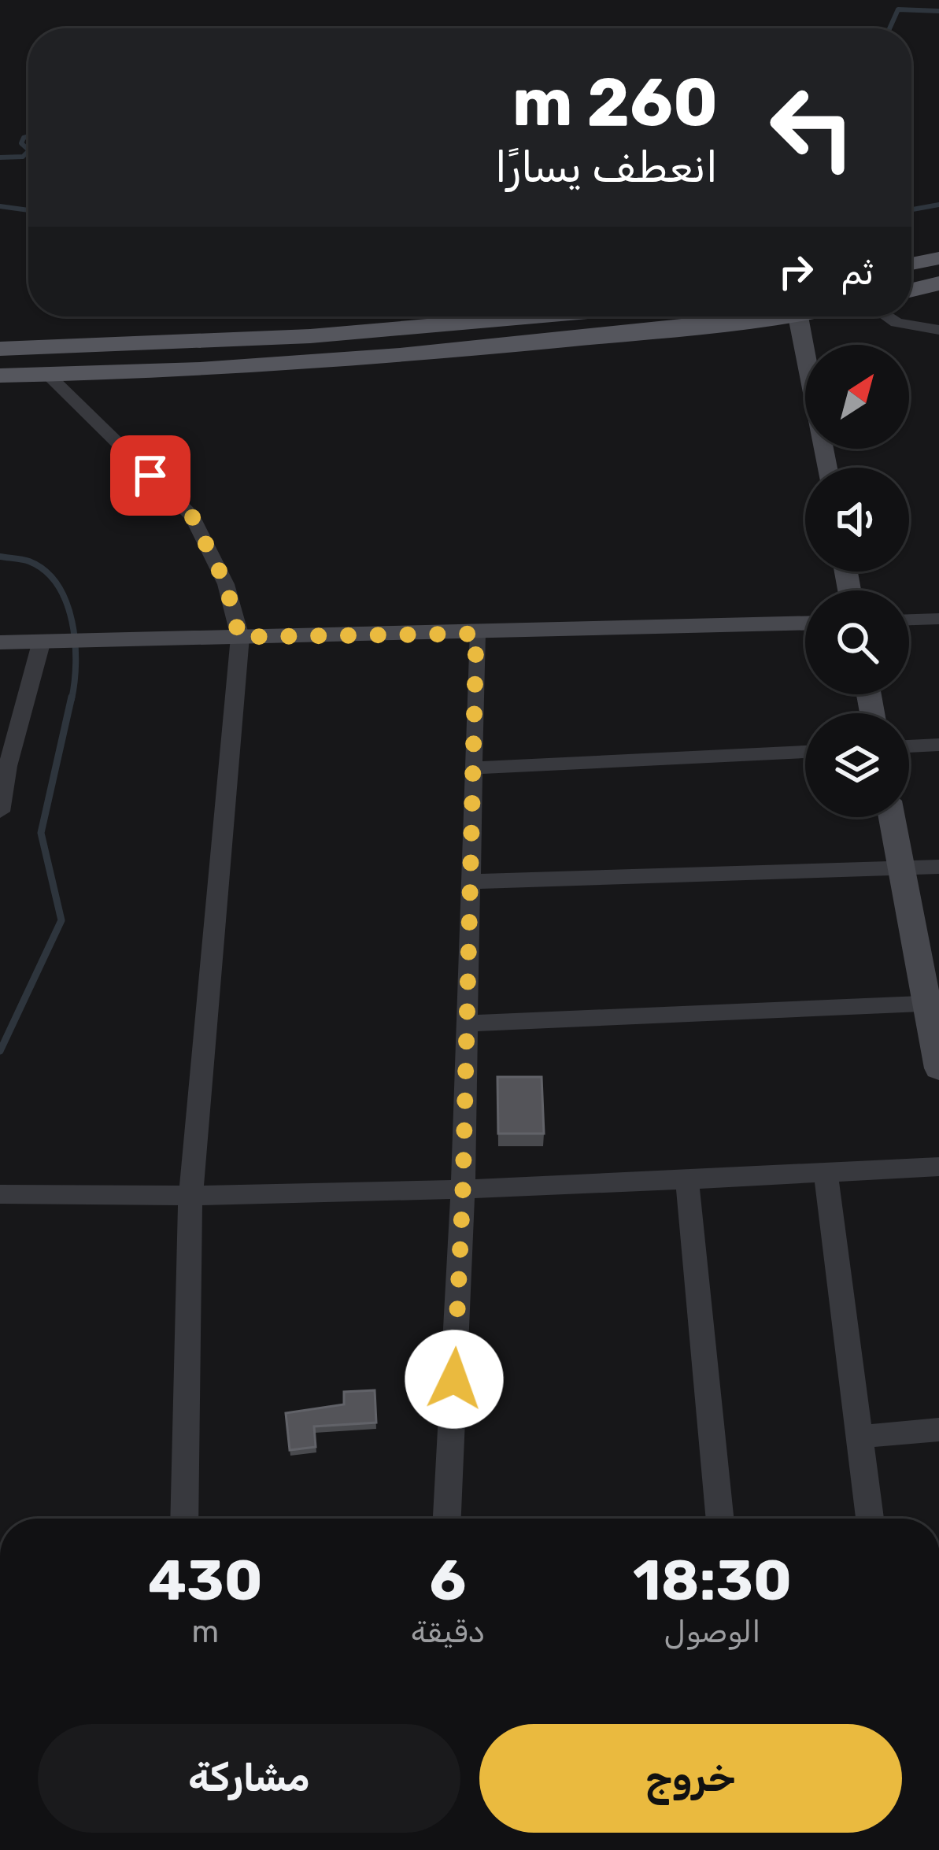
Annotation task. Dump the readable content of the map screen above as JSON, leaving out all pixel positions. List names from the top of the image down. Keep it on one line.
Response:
{"north":"top right","page":{"turn":["260 m","انعطف يسارًا"],"then":"ثم","eta":["18:30","الوصول","6","دقيقة","430","m"],"buttons":["خروج","مشاركة"]}}
